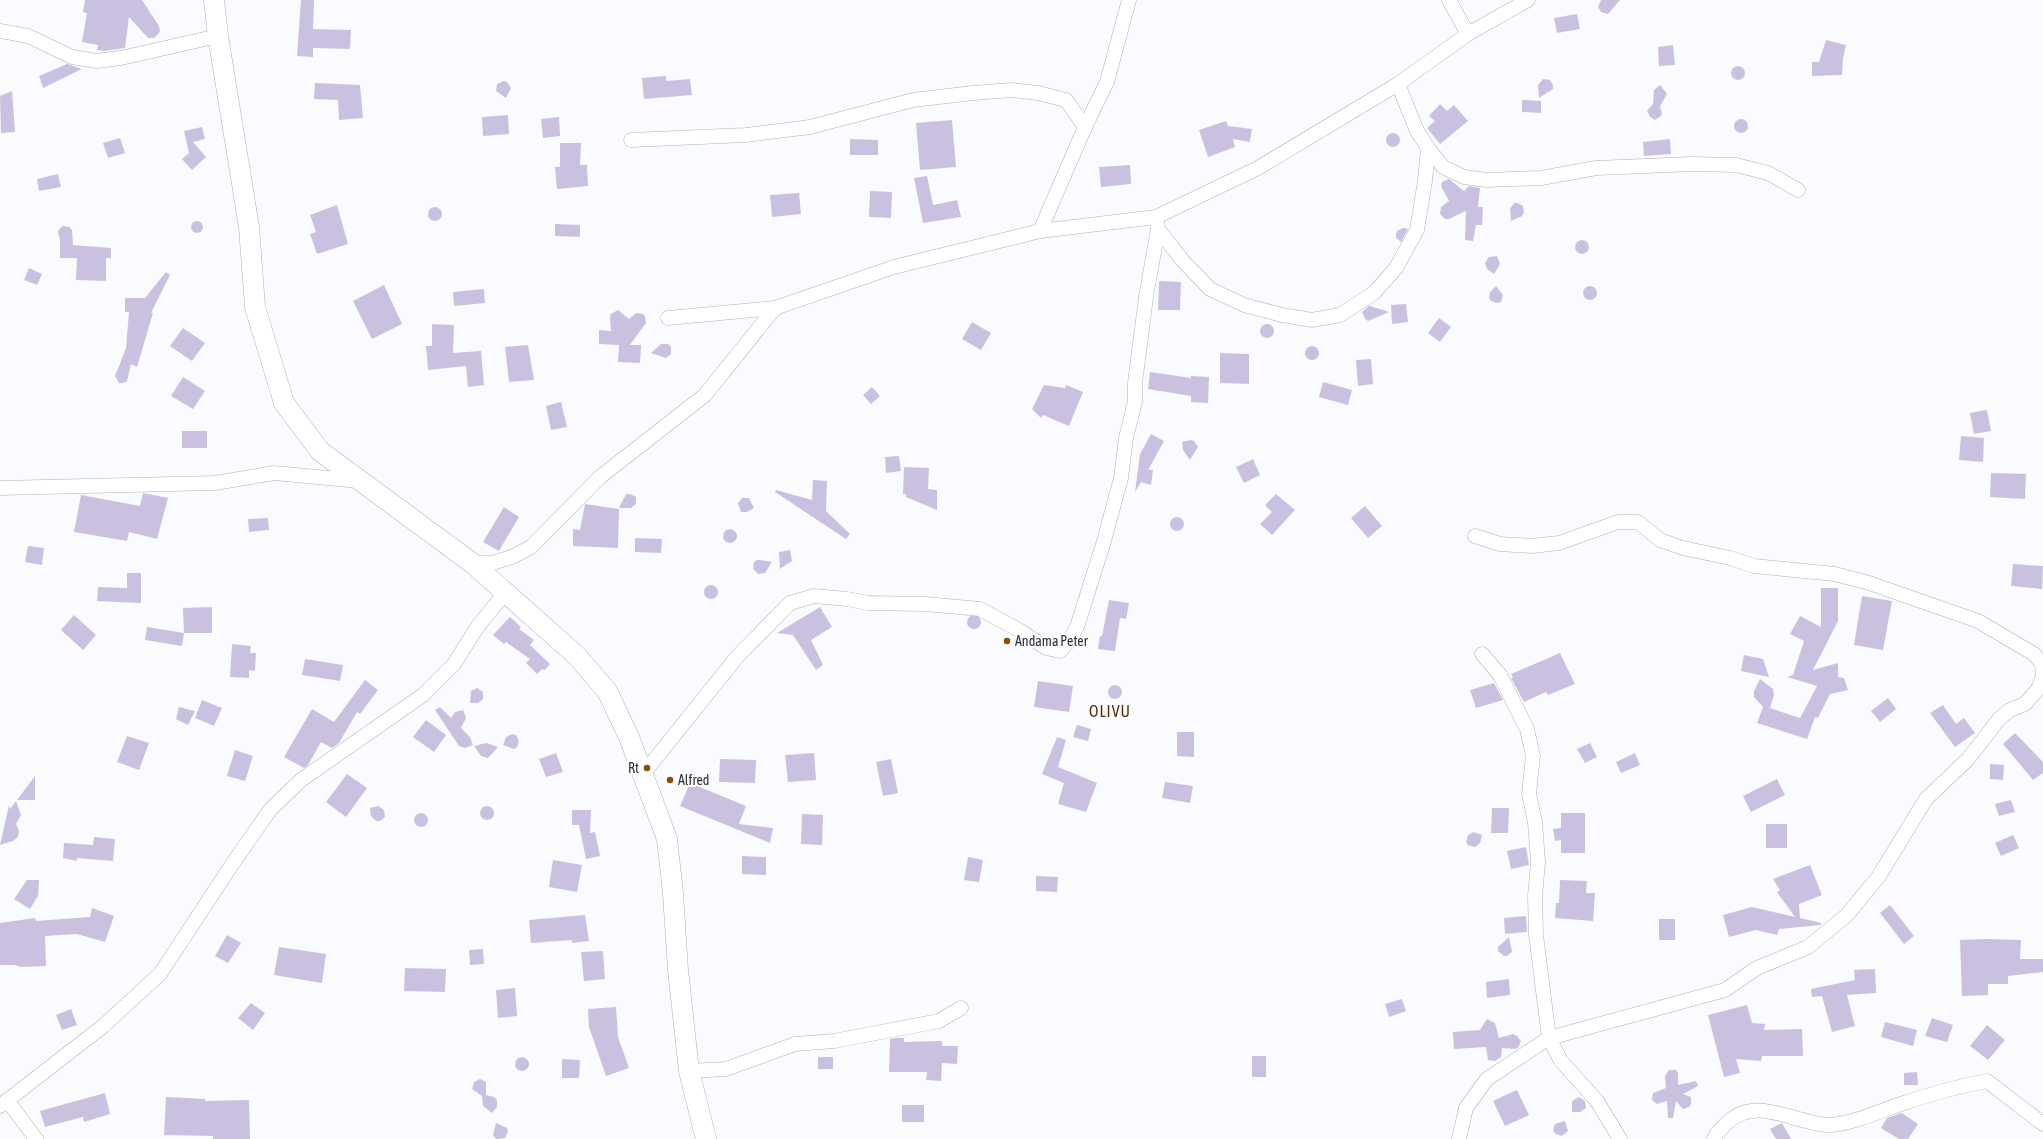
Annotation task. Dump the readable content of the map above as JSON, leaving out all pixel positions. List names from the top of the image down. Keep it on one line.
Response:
{"districts":["OLIVU"],"places":["Andama Peter","Rt","Alfred"]}
